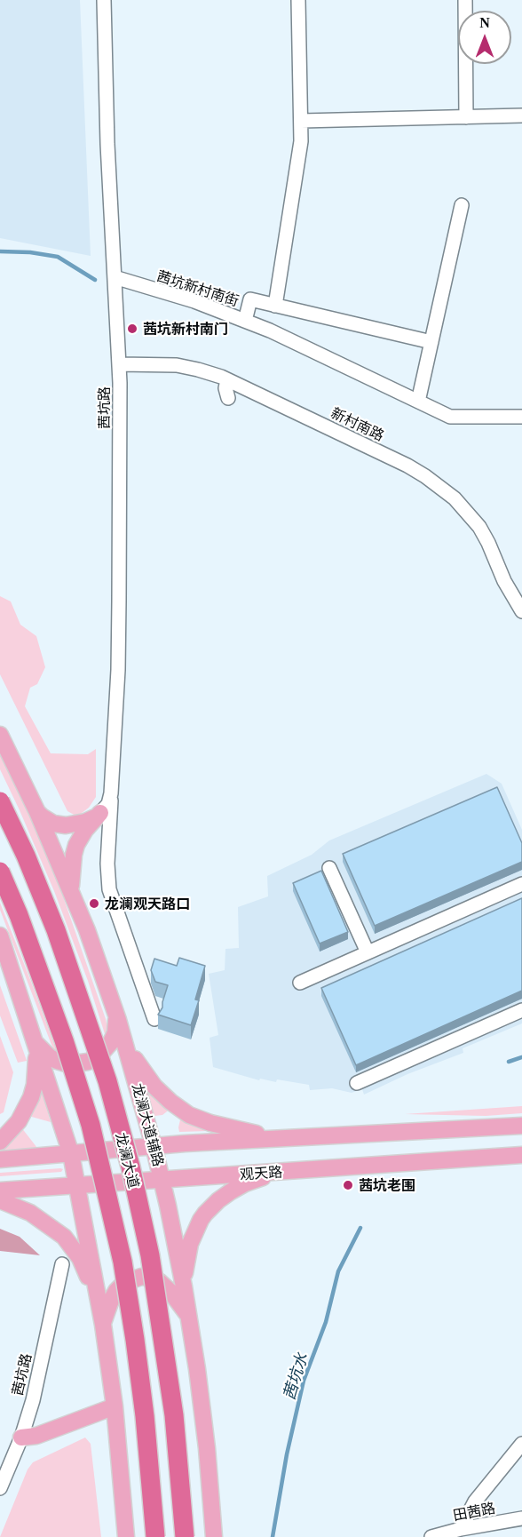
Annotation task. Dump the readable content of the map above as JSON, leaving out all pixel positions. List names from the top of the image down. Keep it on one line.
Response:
{"streets":{"highway":["龙澜大道"],"main road":["龙澜大道辅路","观天路"],"street":["茜坑新村南街","茜坑路","新村南路","田茜路"]},"crossings":[["茜坑新村南街","茜坑路"],["茜坑路","新村南路"],["龙澜大道辅路","观天路"]],"water":["茜坑水"],"places":["茜坑新村南门","龙澜观天路口","茜坑老围"],"north":"top"}
